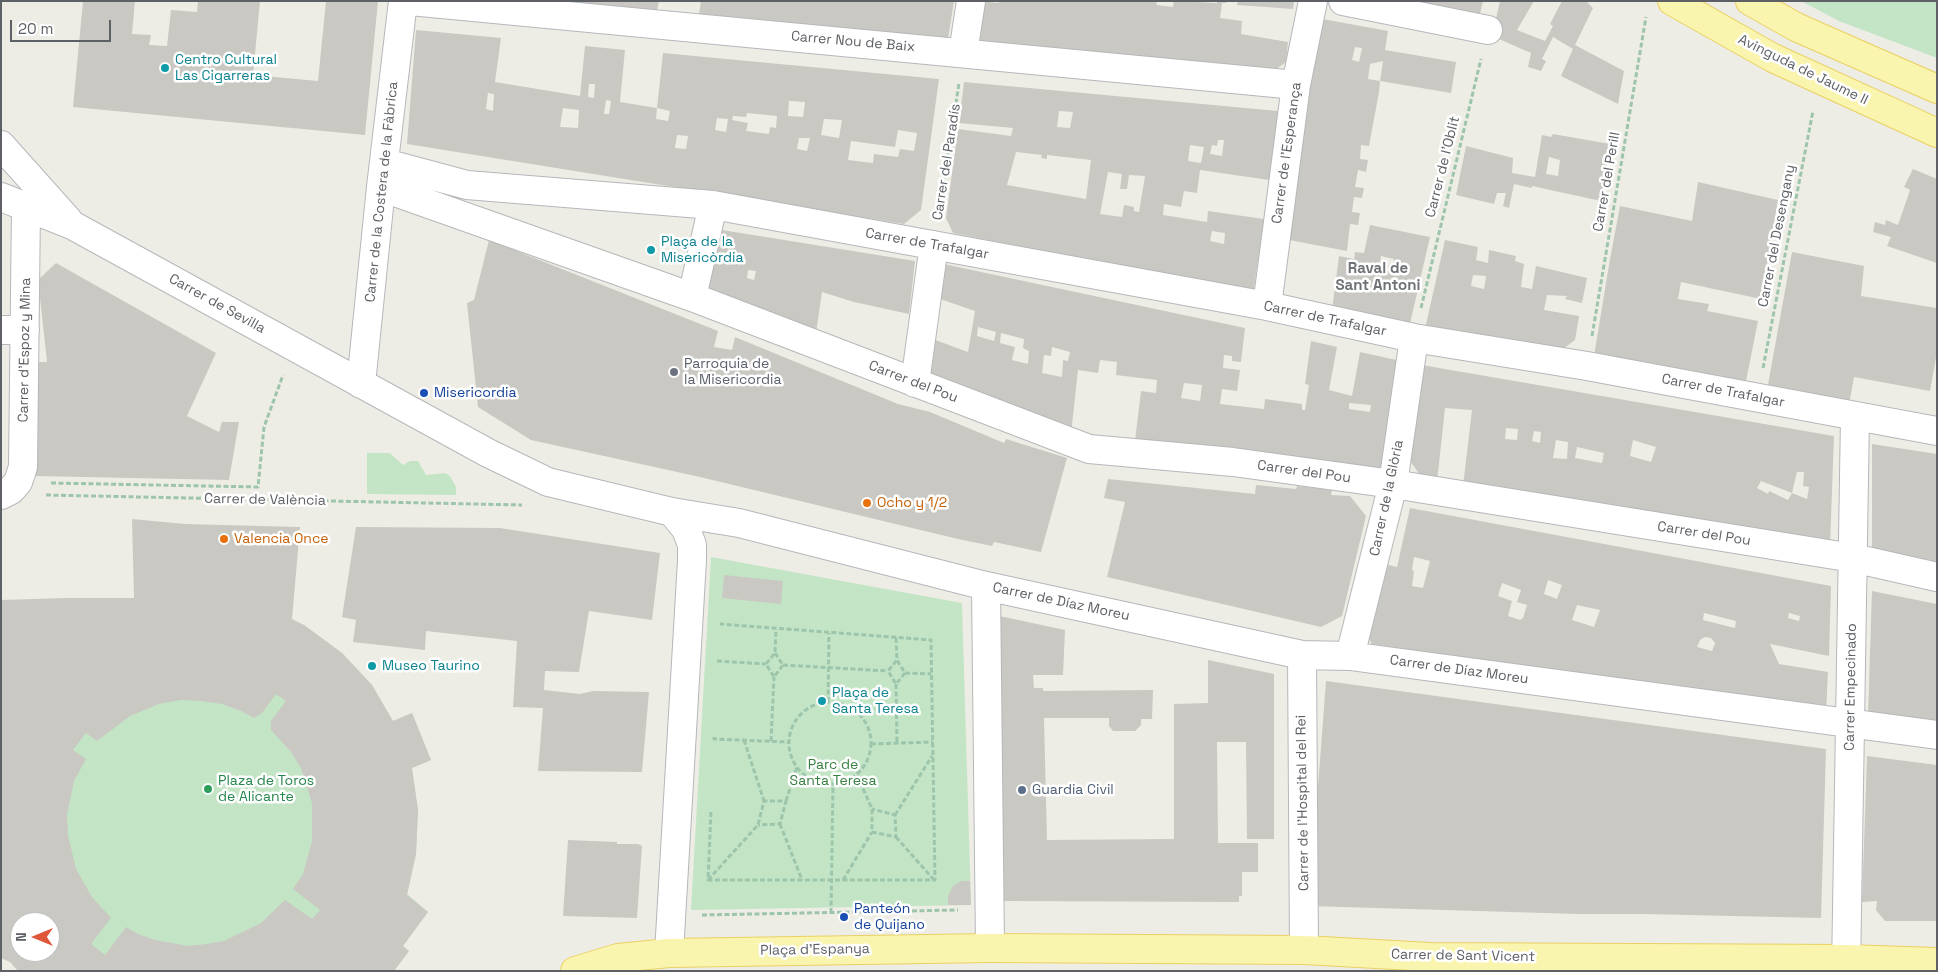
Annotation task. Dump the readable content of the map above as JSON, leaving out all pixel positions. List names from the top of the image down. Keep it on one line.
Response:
{"streets":{"main road":["Avinguda de Jaume II","Plaça d'Espanya","Carrer de Sant Vicent"],"street":["Carrer Nou de Baix","Carrer de l'Esperança","Carrer de la Costera de la Fàbrica","Carrer de Trafalgar","Carrer de Sevilla","Carrer d'Espoz y Mina","Carrer del Pou","Carrer de la Glòria","Carrer de Díaz Moreu","Carrer Empecinado","Carrer de l'Hospital del Rei"],"path":["Carrer del Paradís","Carrer de l'Oblit","Carrer del Perill","Carrer del Desengany","Carrer de València"]},"crossings":[["Carrer Nou de Baix","Carrer de l'Esperança"],["Carrer Nou de Baix","Carrer del Paradís"],["Avinguda de Jaume II","Carrer del Desengany"],["Carrer de l'Esperança","Carrer de Trafalgar"],["Carrer del Paradís","Carrer de Trafalgar"],["Carrer de l'Oblit","Carrer de Trafalgar"],["Carrer de l'Oblit","Carrer de la Glòria"],["Carrer del Perill","Carrer de Trafalgar"],["Carrer de la Costera de la Fàbrica","Carrer de Sevilla"],["Carrer del Desengany","Carrer de Trafalgar"],["Carrer de Trafalgar","Carrer de la Glòria"],["Carrer de Trafalgar","Carrer Empecinado"],["Carrer de Sevilla","Carrer d'Espoz y Mina"],["Carrer d'Espoz y Mina","Carrer de València"],["Carrer del Pou","Carrer de la Glòria"],["Carrer del Pou","Carrer Empecinado"],["Carrer de la Glòria","Carrer de Díaz Moreu"],["Carrer de Díaz Moreu","Carrer Empecinado"],["Carrer de Díaz Moreu","Carrer de l'Hospital del Rei"],["Carrer Empecinado","Carrer de Sant Vicent"],["Carrer de l'Hospital del Rei","Carrer de Sant Vicent"],["Plaça d'Espanya","Carrer de Sant Vicent"]],"districts":["Raval de Sant Antoni"],"parks":["Parc de Santa Teresa"],"places":["Centro Cultural Las Cigarreras","Plaça de la Misericòrdia","Parroquia de la Misericordia","Misericordia","Ocho y 1/2","Valencia Once","Museo Taurino","Plaça de Santa Teresa","Plaza de Toros de Alicante","Guardia Civil","Panteón de Quijano"],"scale_bar":"20 m","north":"left"}
